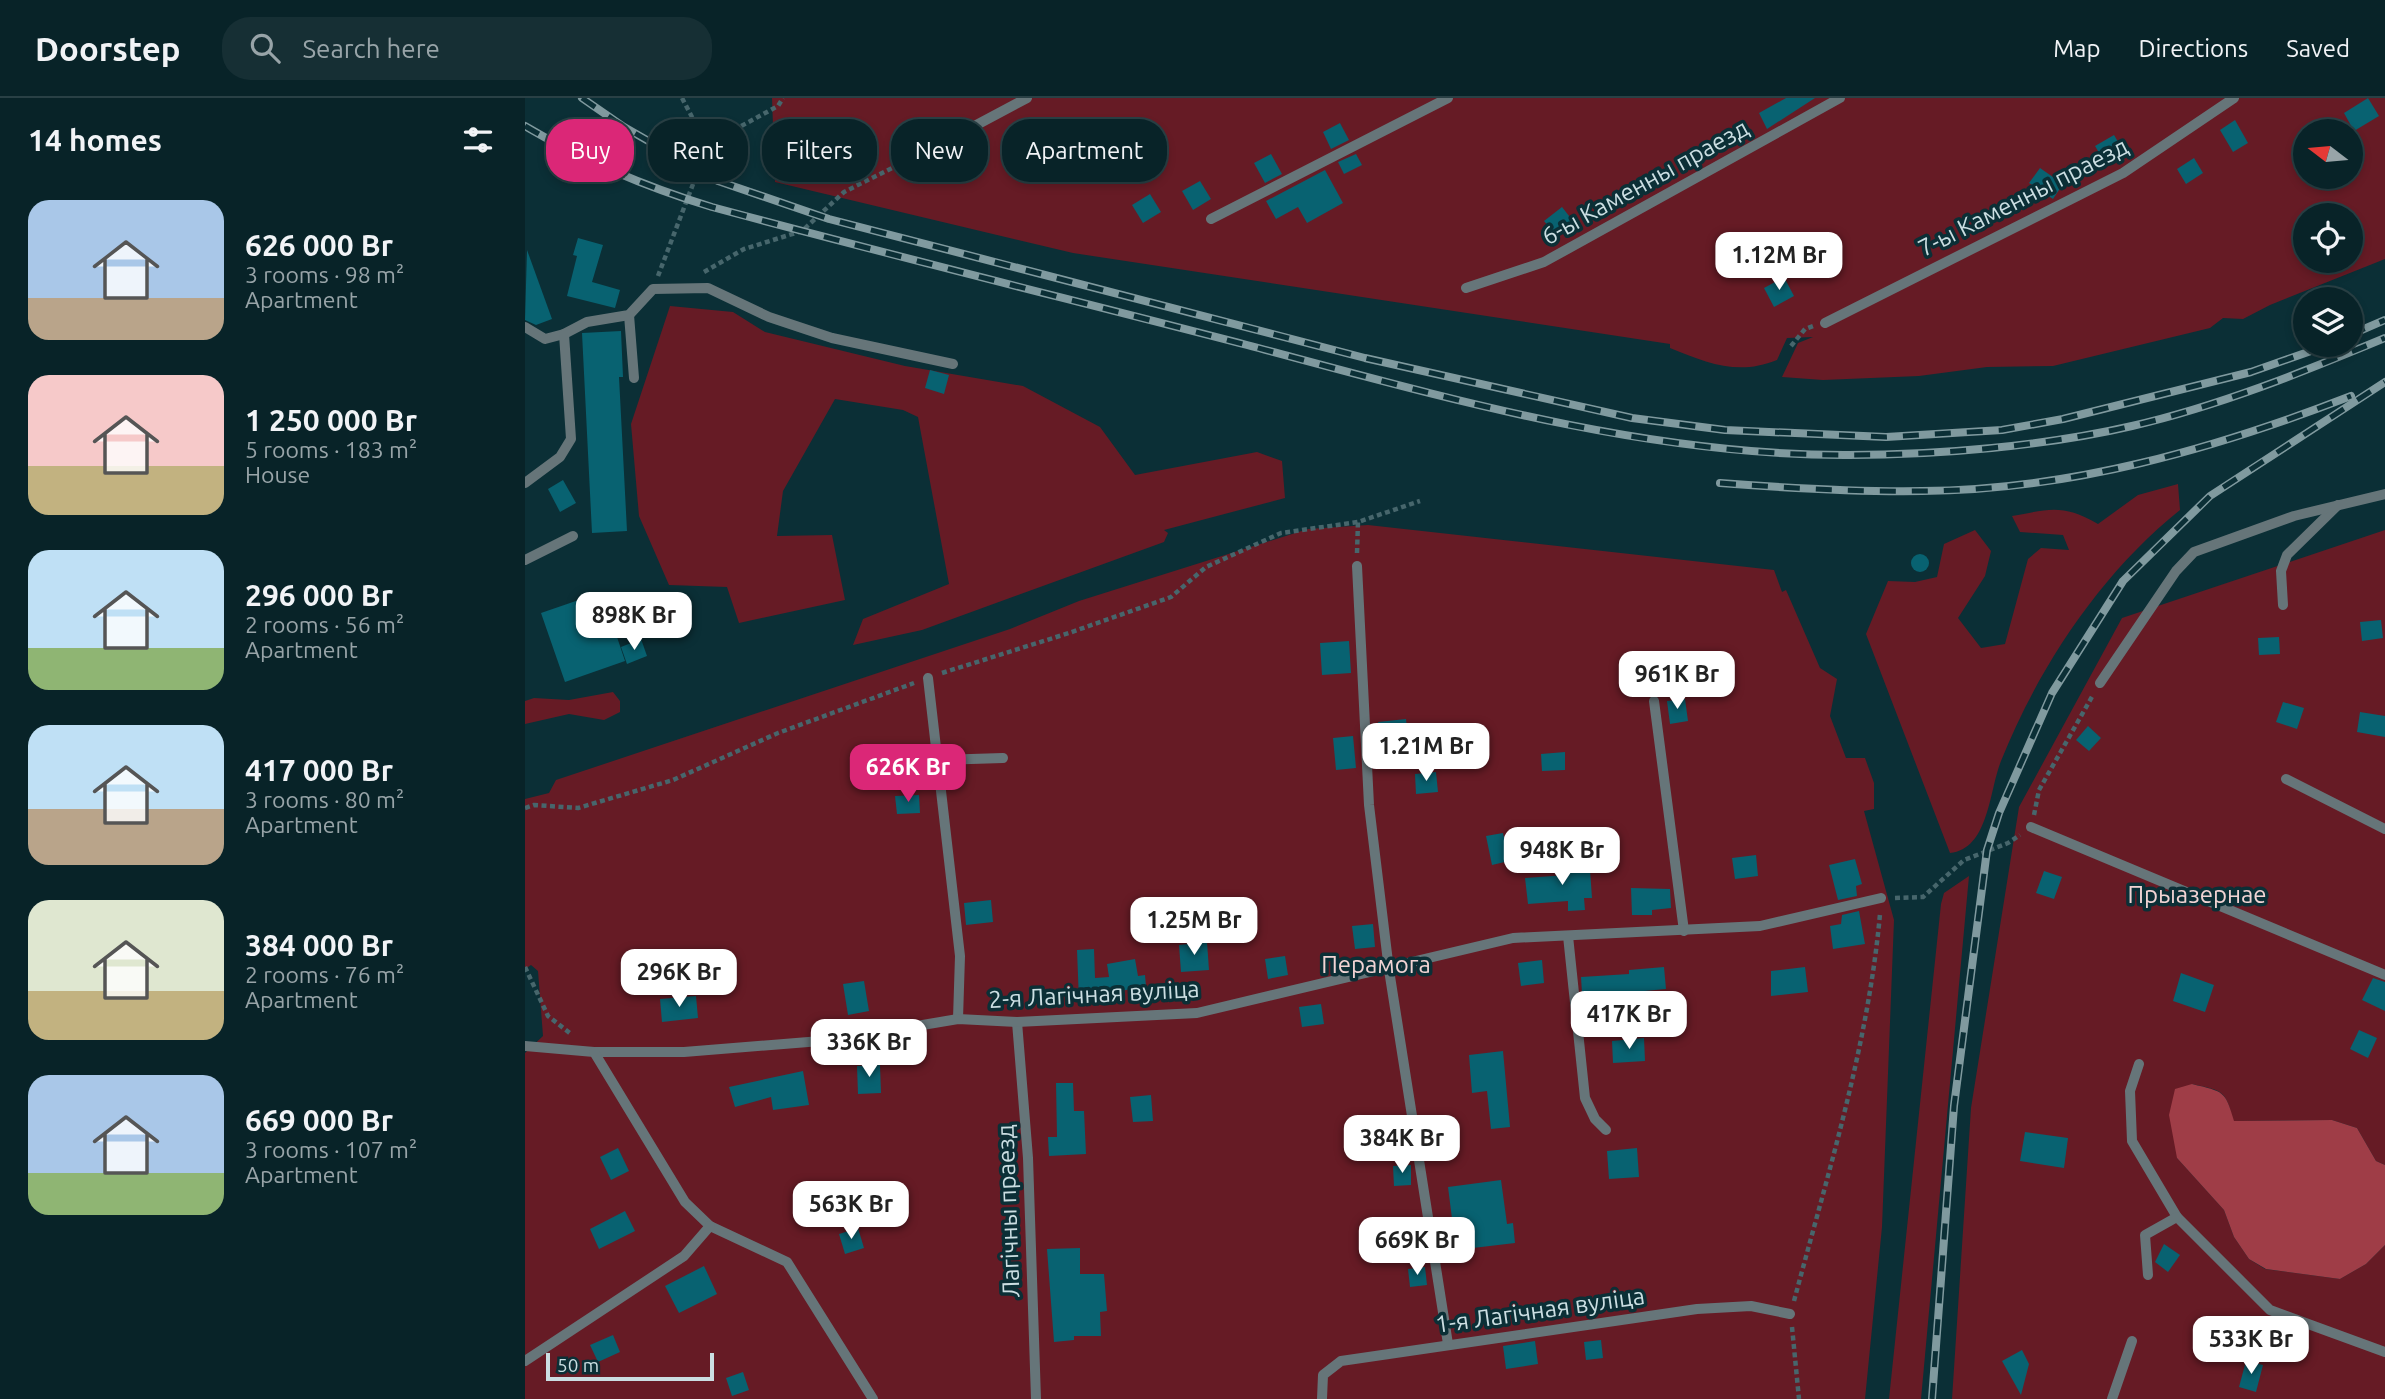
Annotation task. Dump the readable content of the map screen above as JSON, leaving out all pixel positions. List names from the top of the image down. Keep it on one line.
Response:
{"streets":{"lane":["6-ы Каменны праезд","7-ы Каменны праезд","2-я Лагічная вуліца","Лагічны праезд","1-я Лагічная вуліца"]},"crossings":[["2-я Лагічная вуліца","Лагічны праезд"]],"parks":["Прыазернае","Перамога"],"scale_bar":"50 m","north":"left","page":{"header":"Doorstep","search":"Search here","nav":["Map","Directions","Saved"],"heading":"14 homes","chip":["Buy","Rent","Filters","New","Apartment"],"list":[{"name":"626 000 Br","note":"3 rooms · 98 m² · Apartment"},{"name":"1 250 000 Br","note":"5 rooms · 183 m² · House"},{"name":"296 000 Br","note":"2 rooms · 56 m² · Apartment"},{"name":"417 000 Br","note":"3 rooms · 80 m² · Apartment"},{"name":"384 000 Br","note":"2 rooms · 76 m² · Apartment"},{"name":"669 000 Br","note":"3 rooms · 107 m² · Apartment"}],"price":["1.12M Br","898K Br","961K Br","1.21M Br","626K Br","948K Br","1.25M Br","296K Br","417K Br","336K Br","384K Br","563K Br","669K Br","533K Br"],"scale":"50 m"}}
